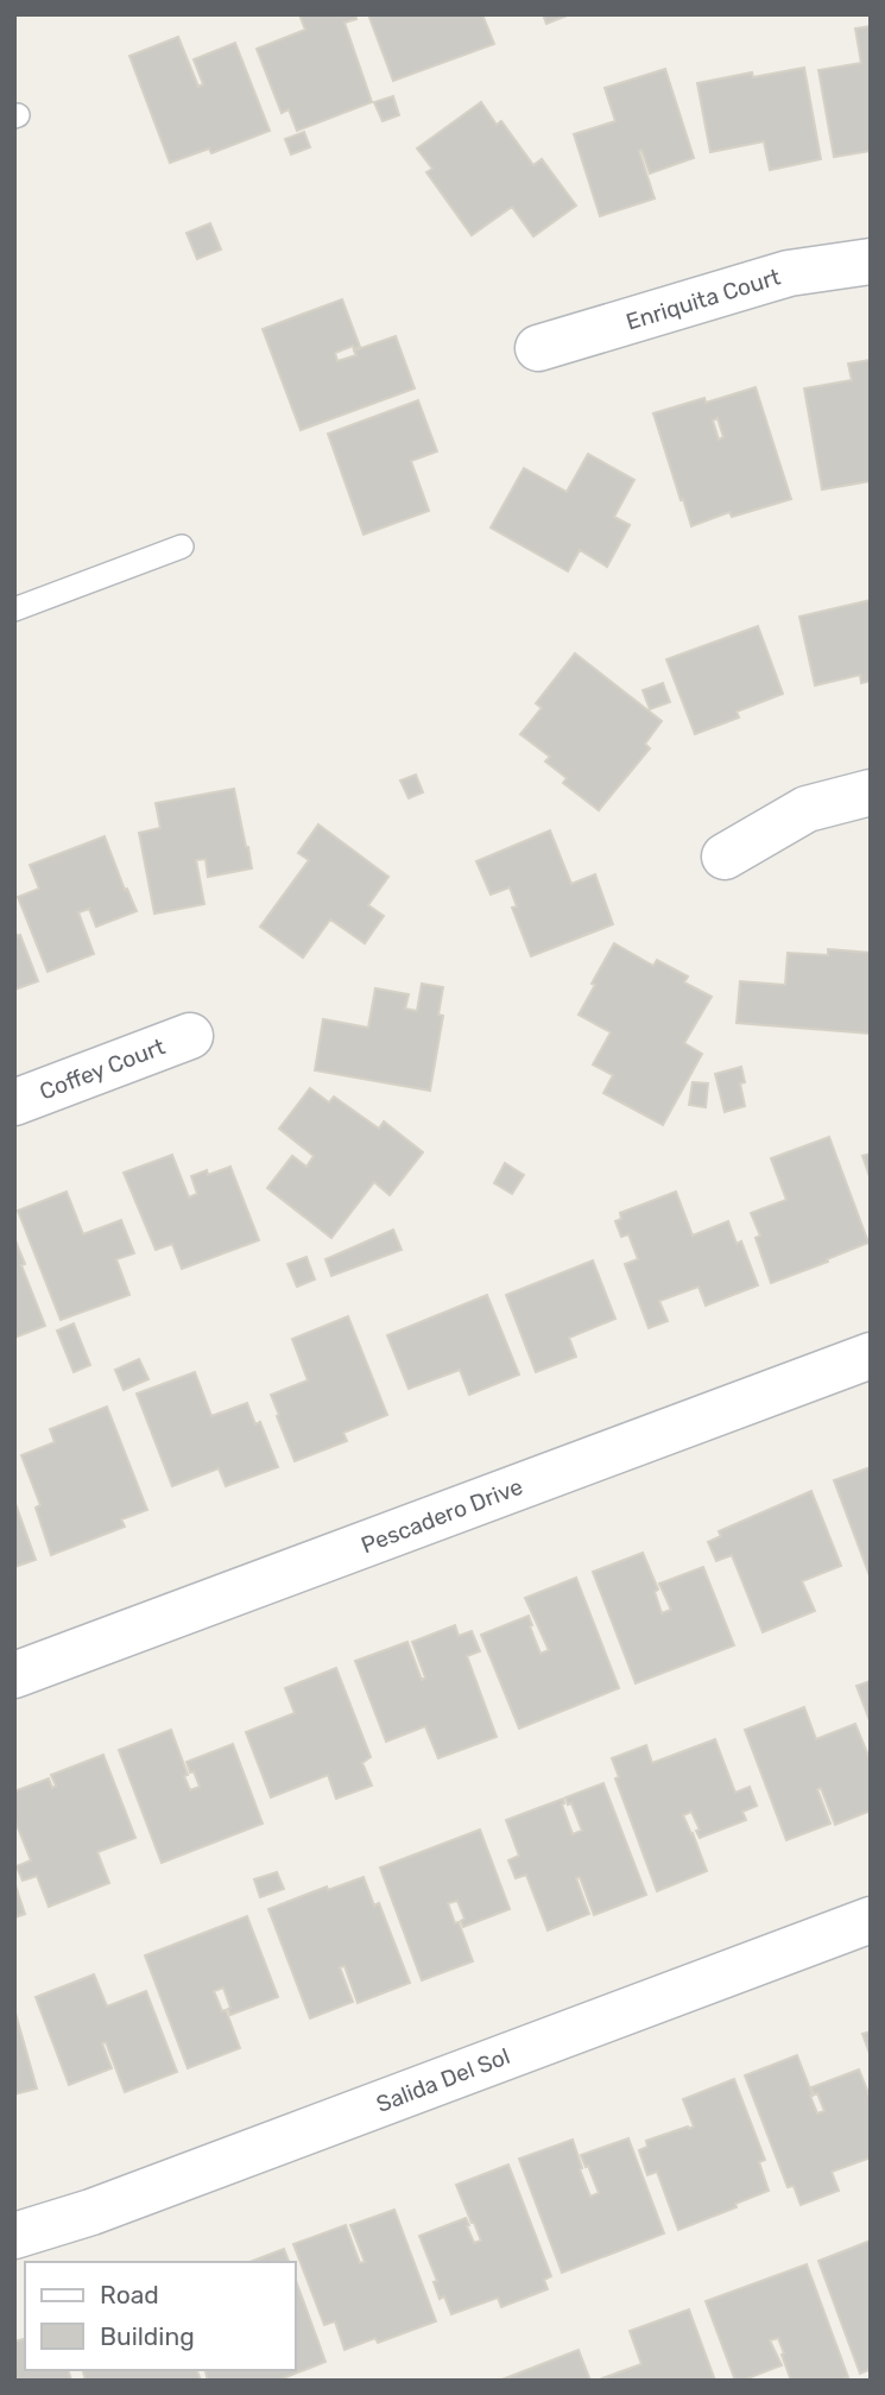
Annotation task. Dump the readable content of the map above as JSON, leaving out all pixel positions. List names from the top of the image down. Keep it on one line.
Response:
{"streets":{"street":["Enriquita Court","Coffey Court","Pescadero Drive","Salida Del Sol"]},"legend":["Road","Building"]}
